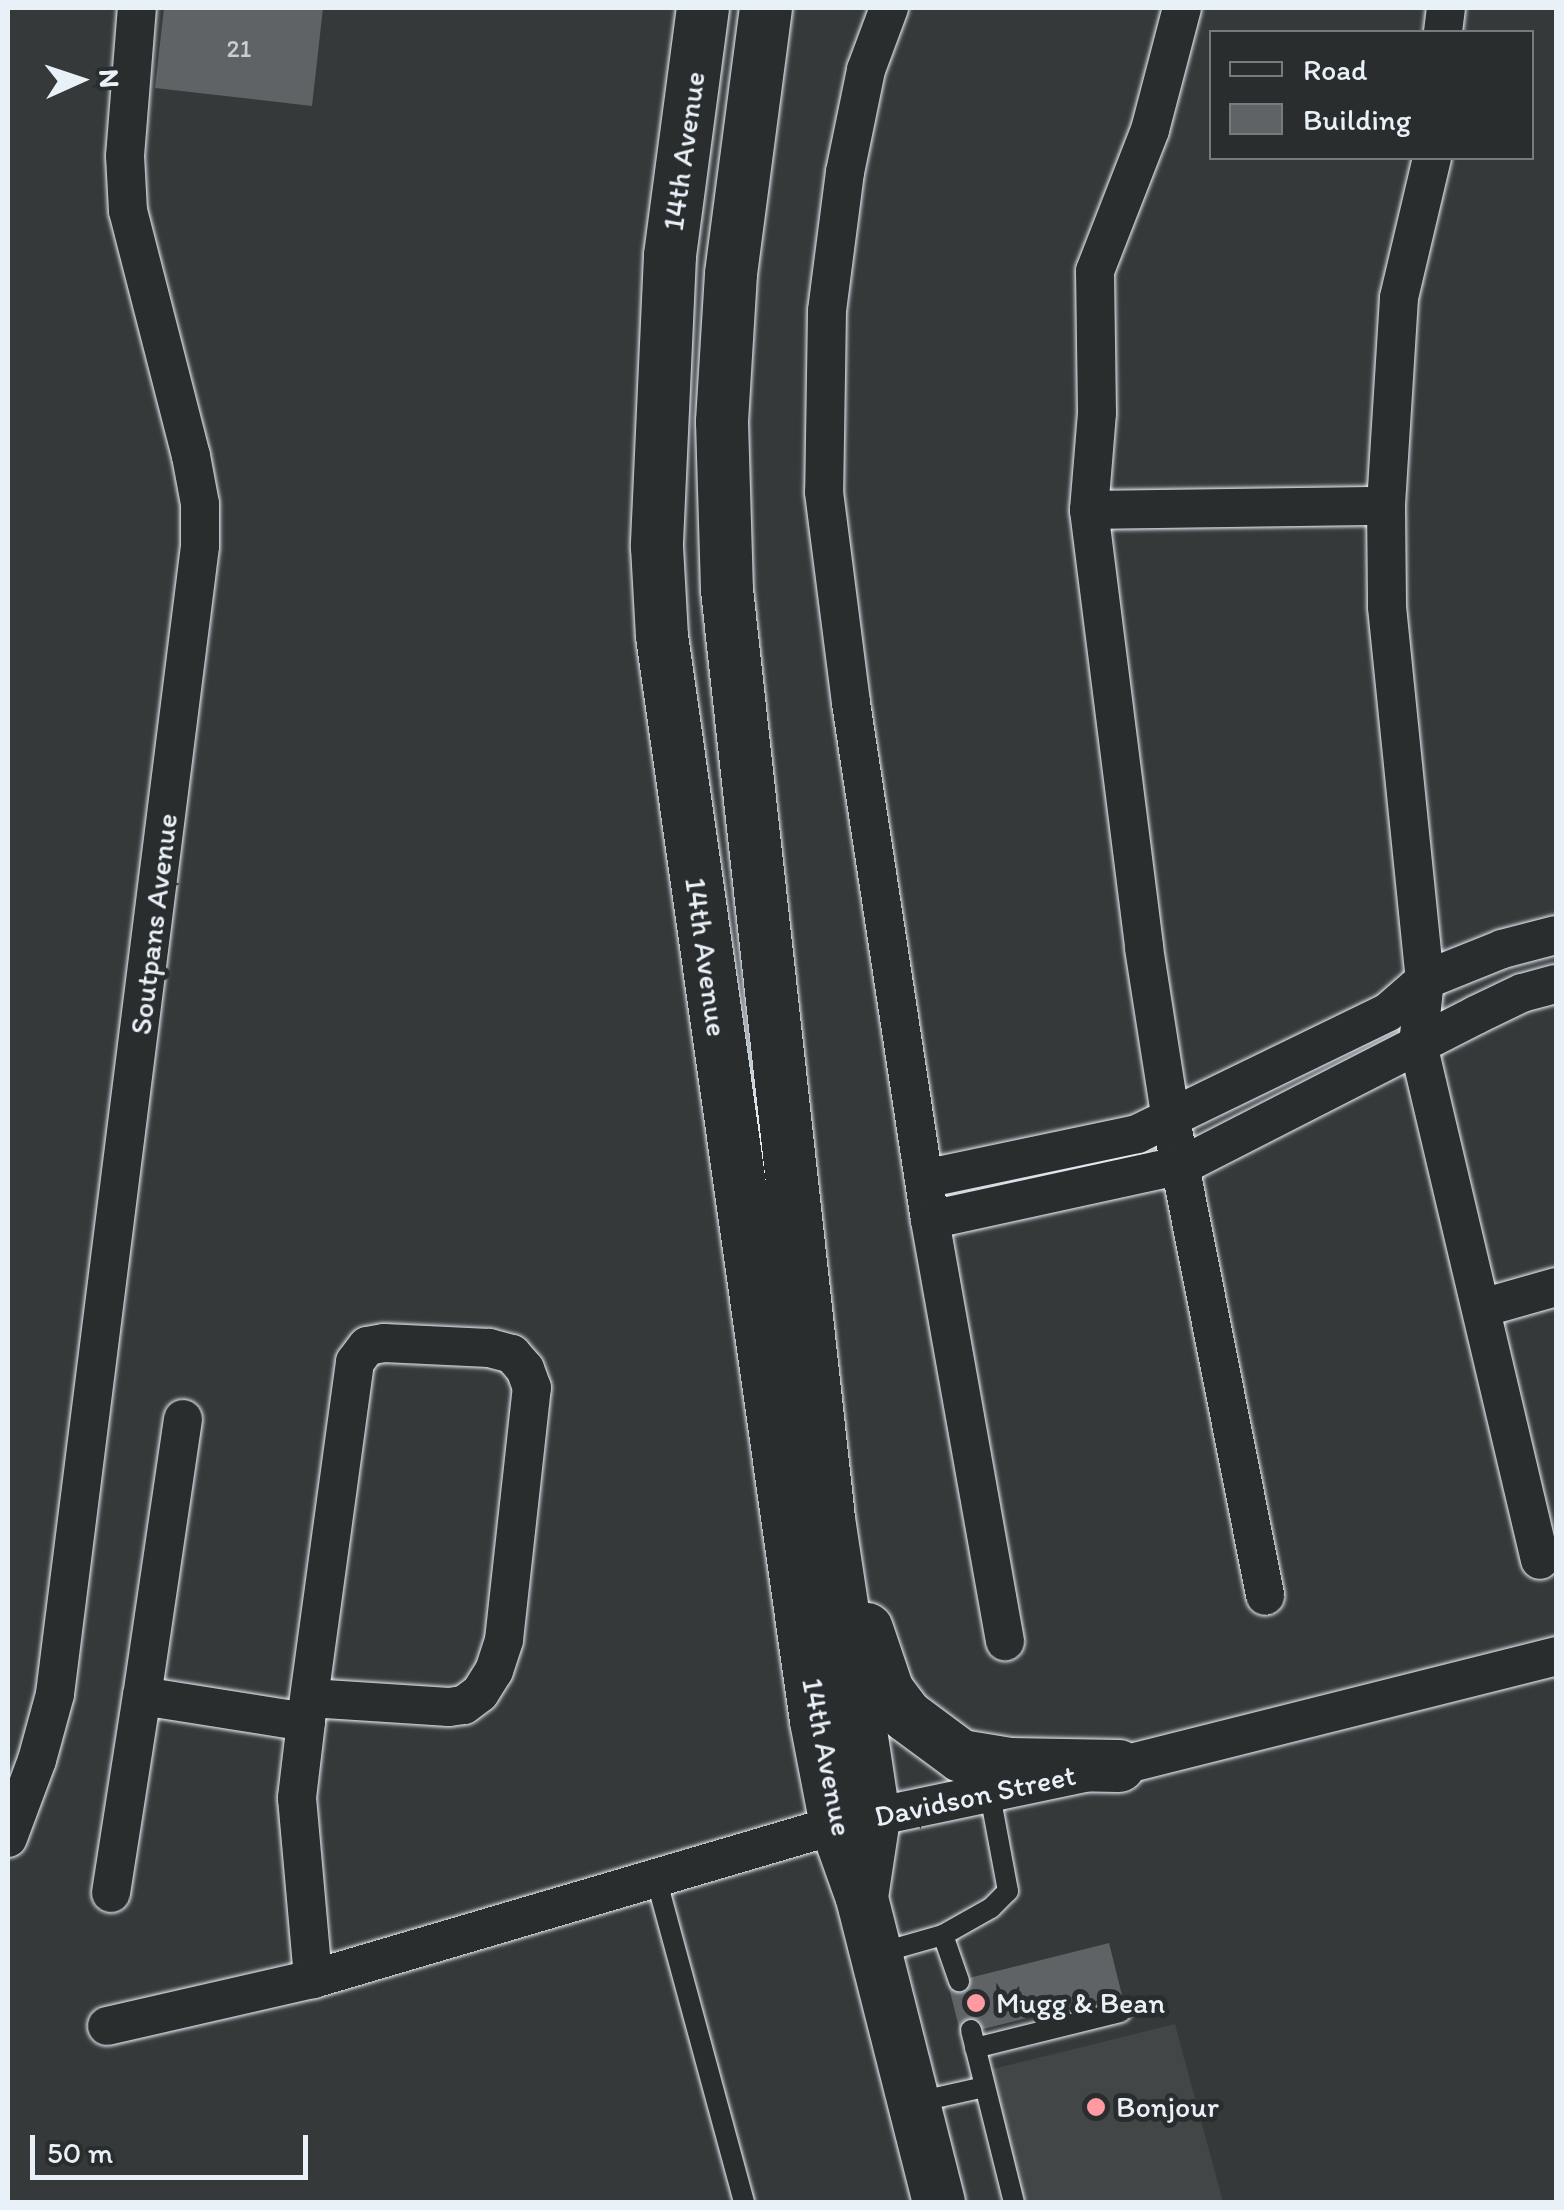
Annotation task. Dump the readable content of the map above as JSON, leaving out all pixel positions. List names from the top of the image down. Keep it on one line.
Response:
{"streets":{"main road":["14th Avenue"],"street":["Soutpans Avenue","Davidson Street"]},"crossings":[["14th Avenue","Davidson Street"]],"places":["Mugg & Bean","Bonjour"],"house_numbers":["21"],"legend":["Road","Building"],"scale_bar":"50 m","north":"right"}
